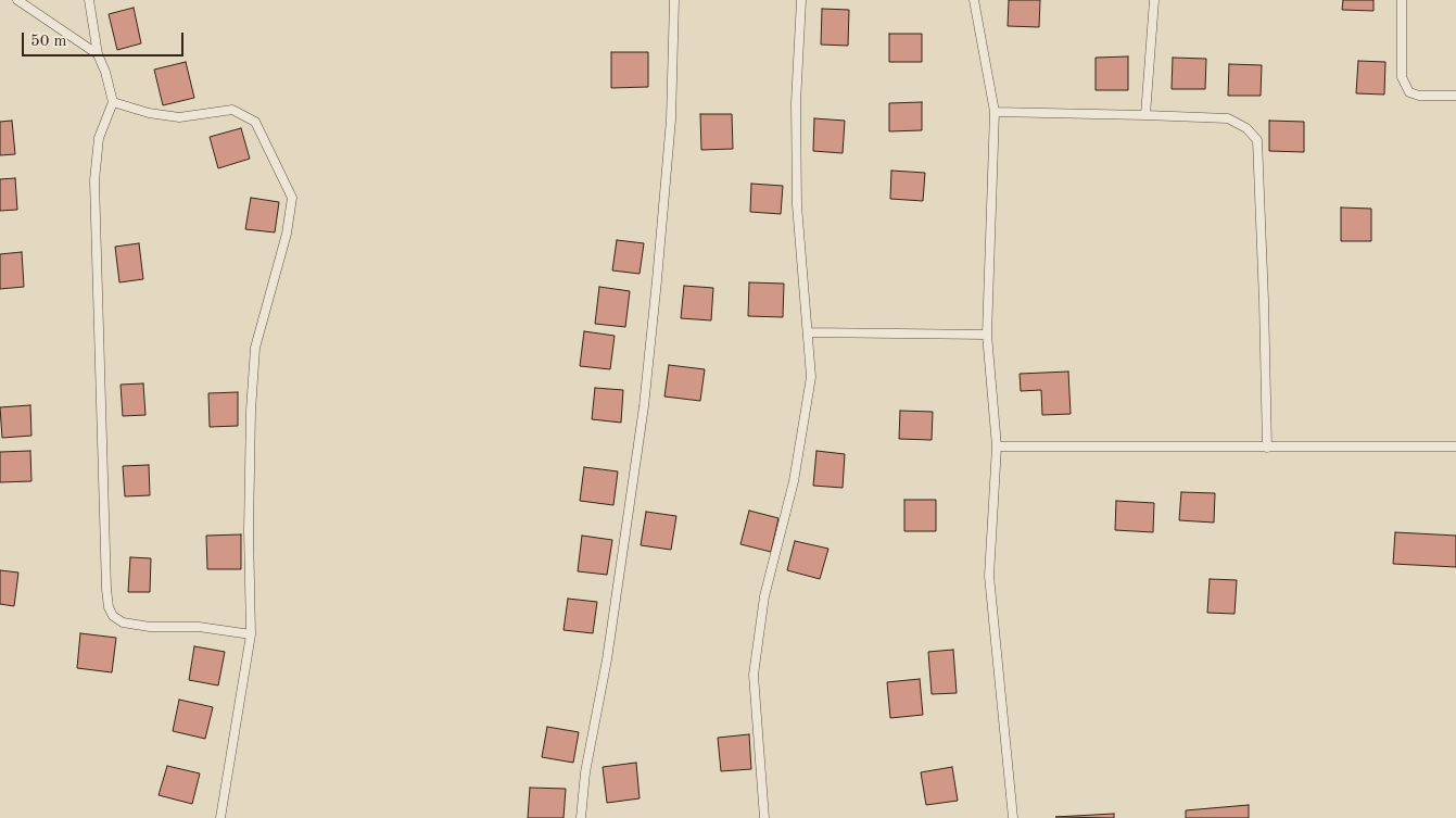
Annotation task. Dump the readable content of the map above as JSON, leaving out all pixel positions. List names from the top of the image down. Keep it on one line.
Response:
{"scale_bar":"50 m"}
